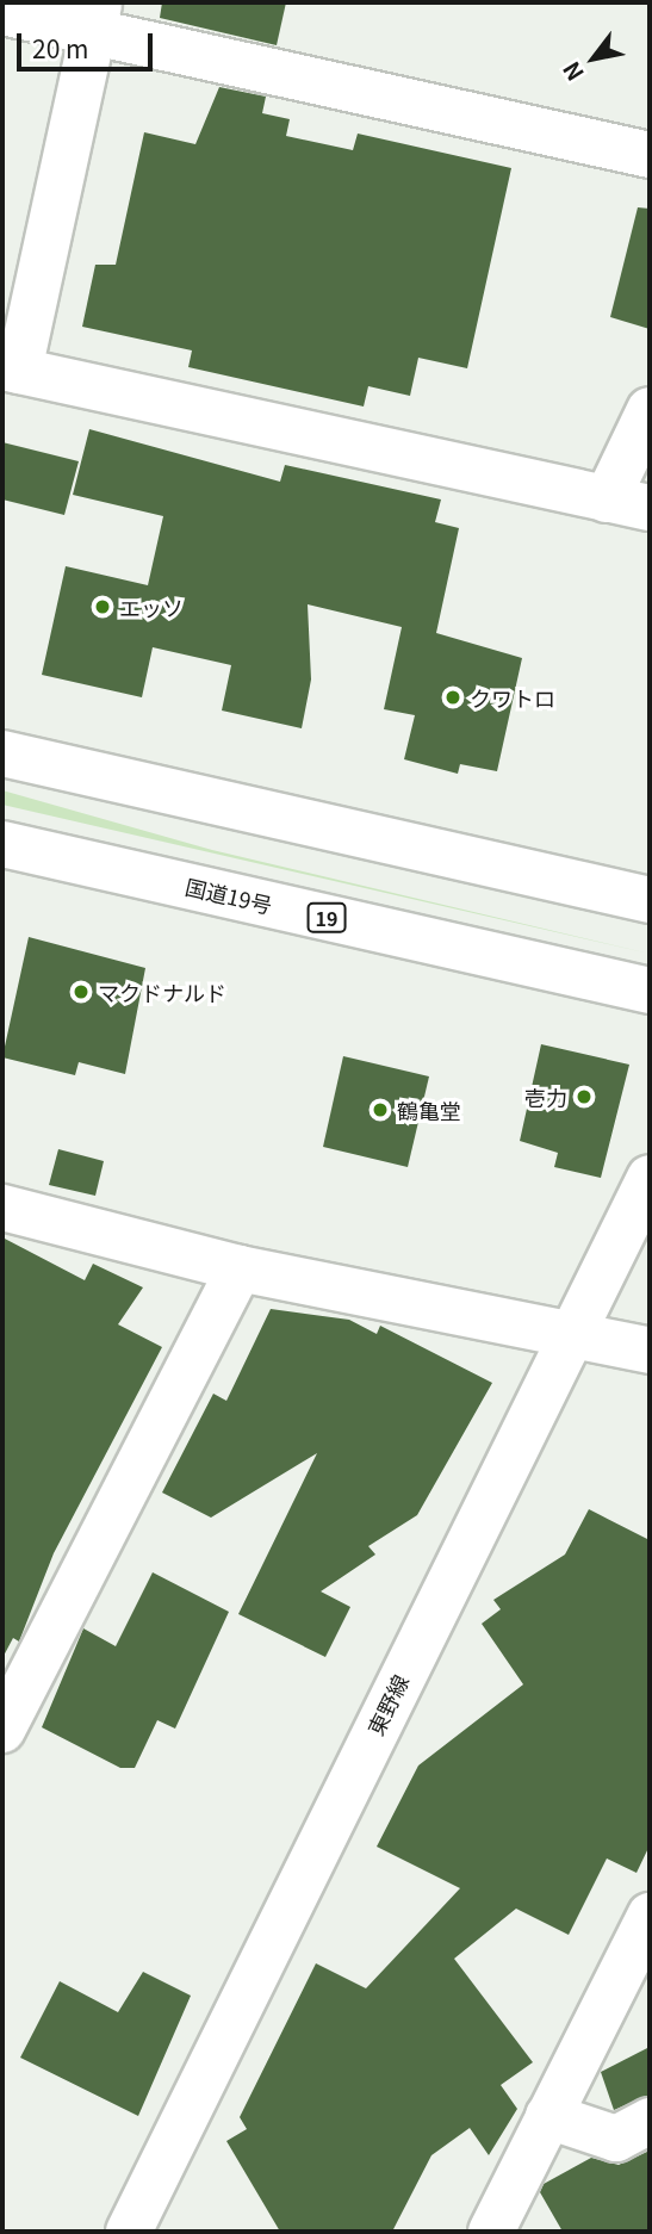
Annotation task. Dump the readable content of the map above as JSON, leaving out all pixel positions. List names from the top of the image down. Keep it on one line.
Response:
{"streets":{"main road":["国道19号","19","東野線"]},"places":["エッソ","クワトロ","マクドナルド","壱力","鶴亀堂"],"scale_bar":"20 m","north":"bottom left"}
